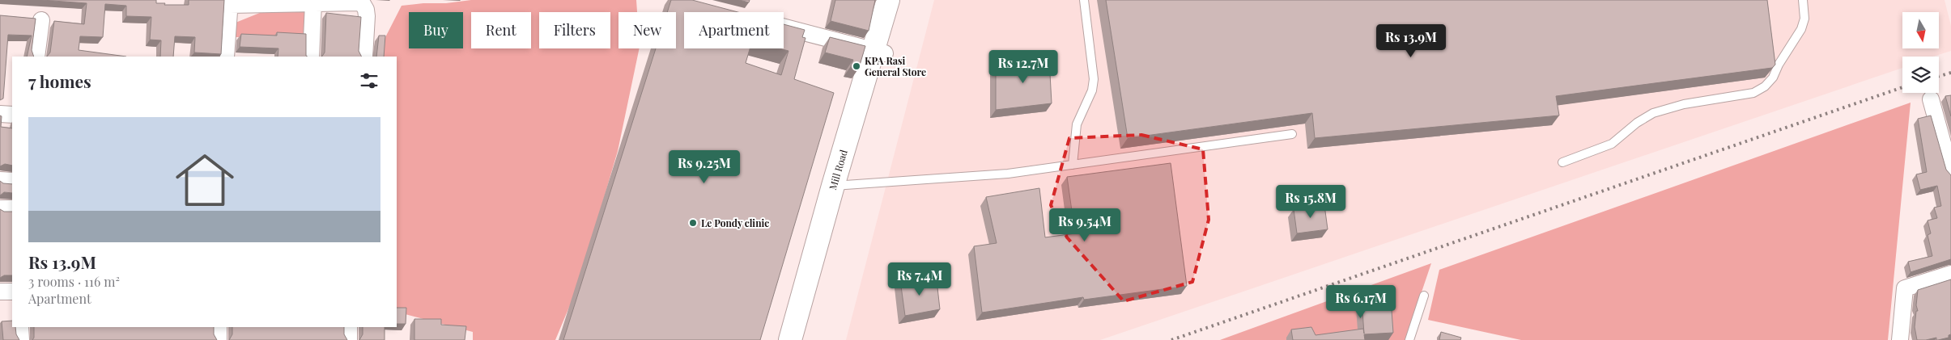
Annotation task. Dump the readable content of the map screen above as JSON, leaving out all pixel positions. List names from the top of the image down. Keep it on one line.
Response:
{"streets":{"main road":["Mill Road"]},"places":["KPA Rasi General Store","Le Pondy clinic"],"north":"bottom","page":{"chip":["Buy","Rent","Filters","New","Apartment"],"price":["Rs 13.9M","Rs 12.7M","Rs 9.25M","Rs 15.8M","Rs 9.54M","Rs 7.4M","Rs 6.17M"],"heading":"7 homes","list":[{"name":"Rs 13.9M","note":"3 rooms · 116 m² · Apartment"}]}}
